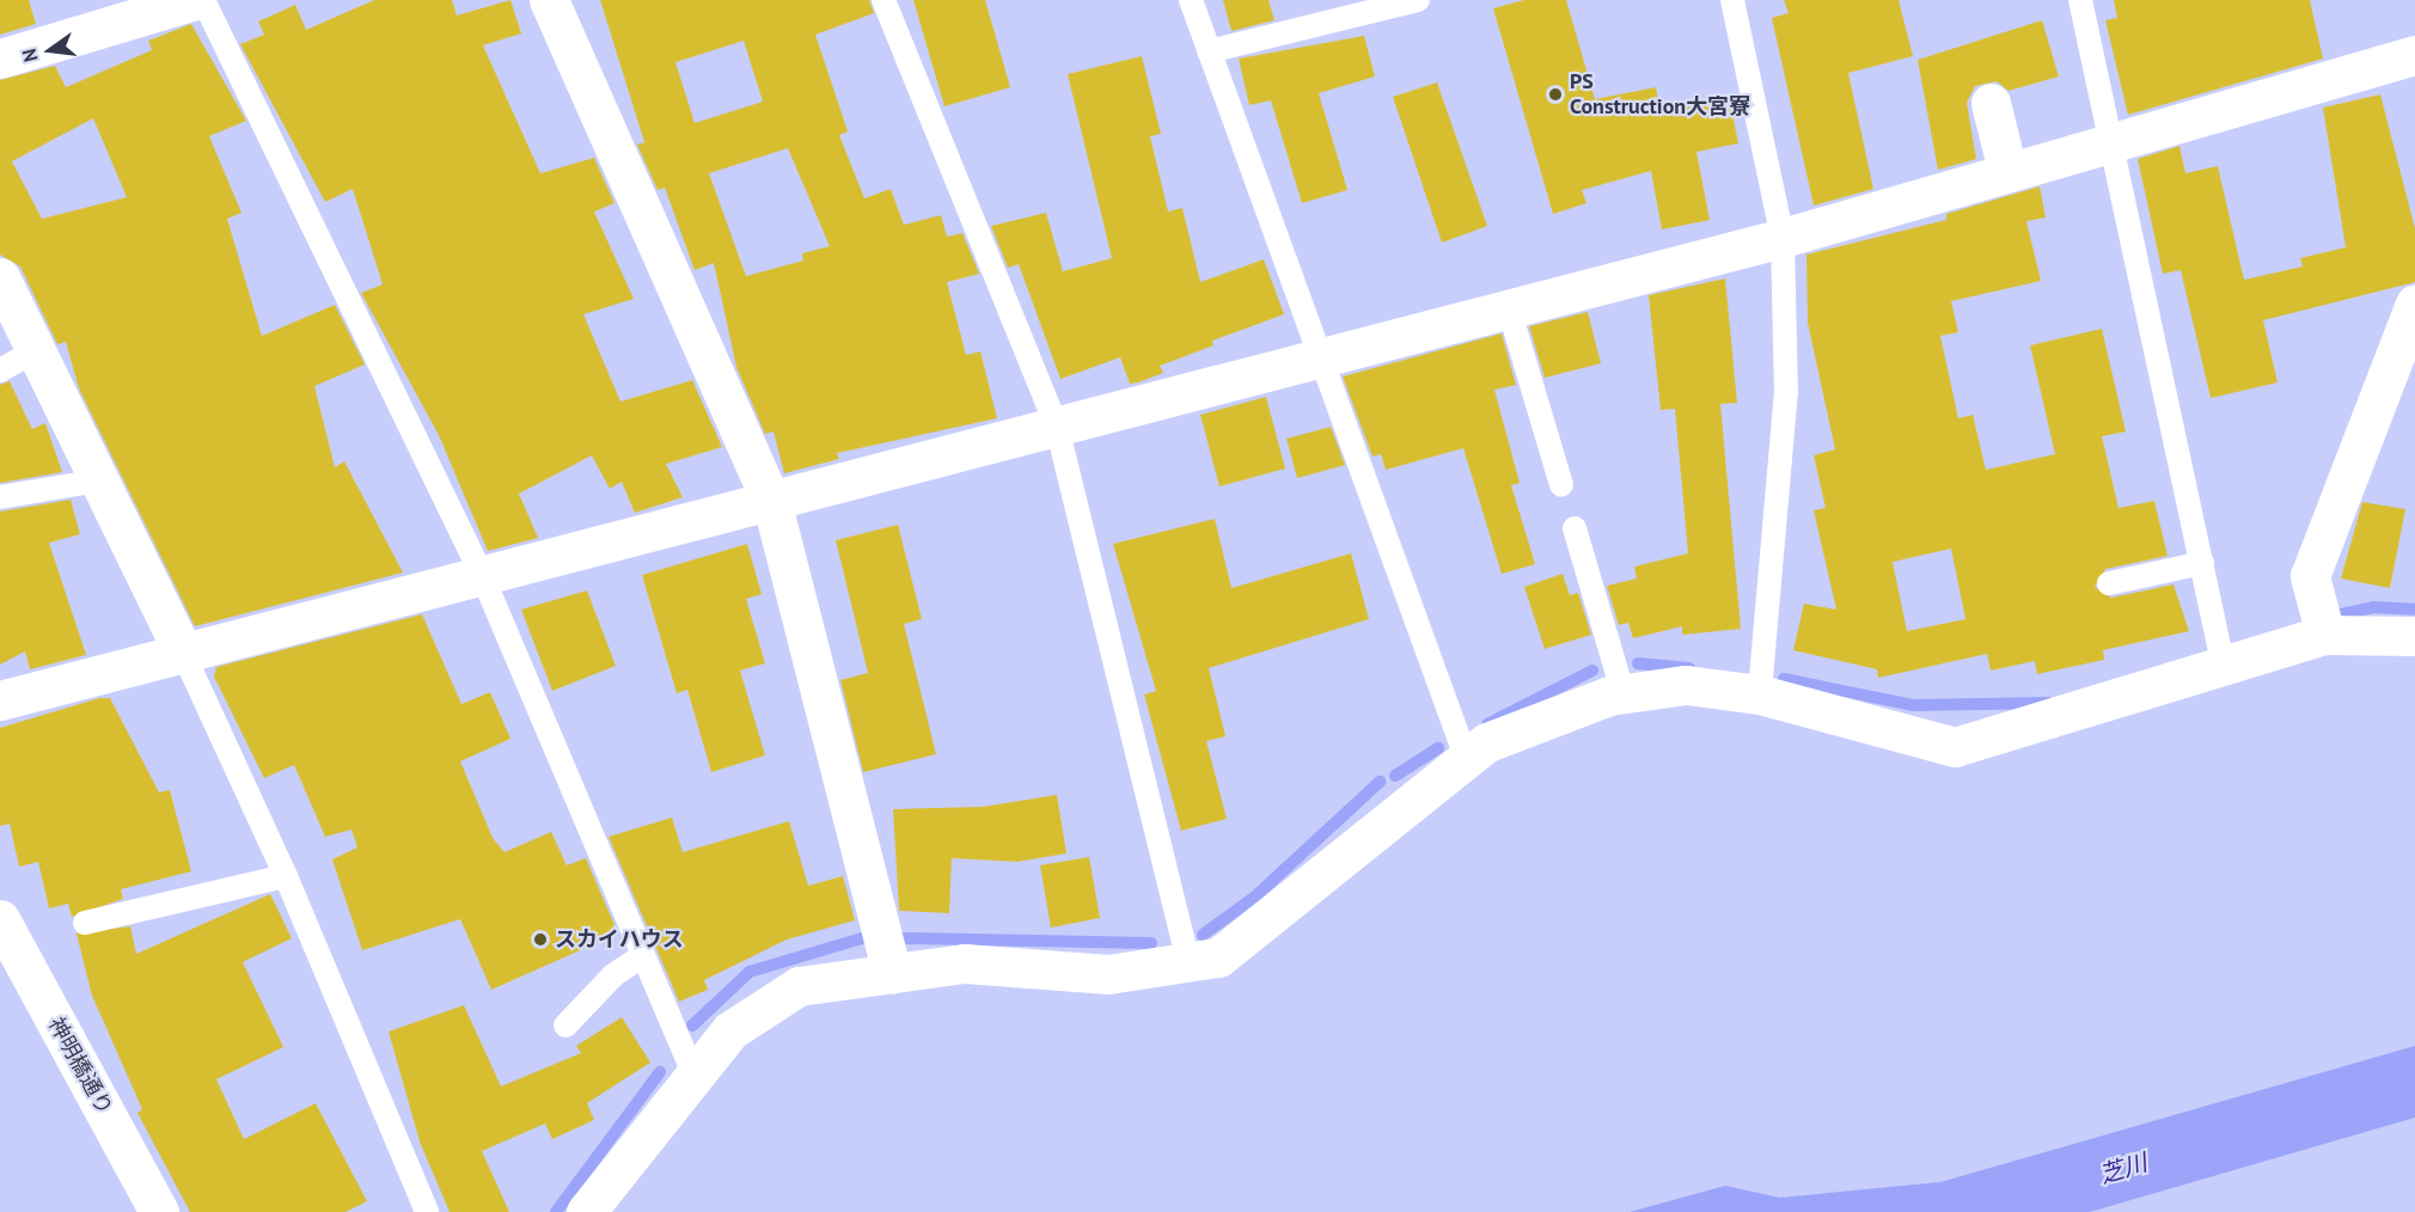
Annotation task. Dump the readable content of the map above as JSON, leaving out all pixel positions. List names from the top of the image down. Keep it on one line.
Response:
{"streets":{"street":["神明橋通り"]},"water":["芝川"],"places":["PS Construction大宮寮","スカイハウス"],"north":"left"}
